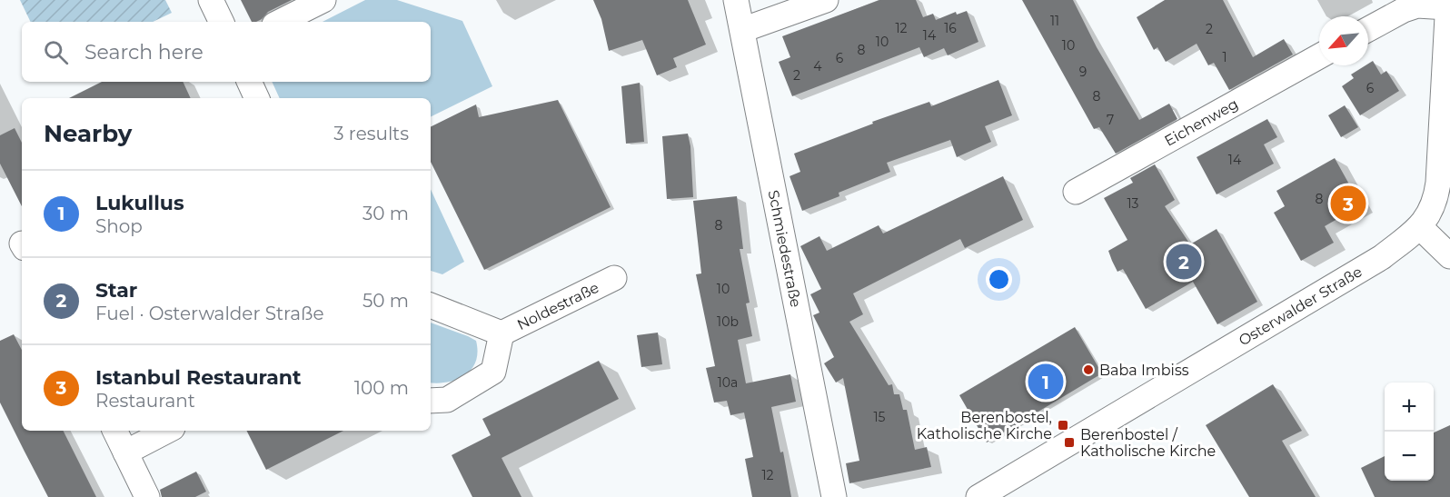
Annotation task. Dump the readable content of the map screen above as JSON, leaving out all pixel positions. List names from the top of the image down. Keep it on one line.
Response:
{"streets":{"street":["Eichenweg","Schmiedestraße","Osterwalder Straße","Noldestraße"]},"places":{"other":["Baba Imbiss"],"transit":["Berenbostel, Katholische Kirche","Berenbostel / Katholische Kirche"]},"house_numbers":["11","12","16","2","14","10","10","8","1","6","4","9","2","6","8","7","14","8","13","8","10","10b","10a","15","12"],"north":"bottom left","page":{"search":"Search here","heading":["Nearby","3 results"],"list":[{"mark":"1","name":"Lukullus","note":"Shop","value":"30 m"},{"mark":"2","name":"Star","note":"Fuel · Osterwalder Straße","value":"50 m"},{"mark":"3","name":"Istanbul Restaurant","note":"Restaurant","value":"100 m"}],"pins":["3","2","1"],"map_buttons":["+","−"]}}
